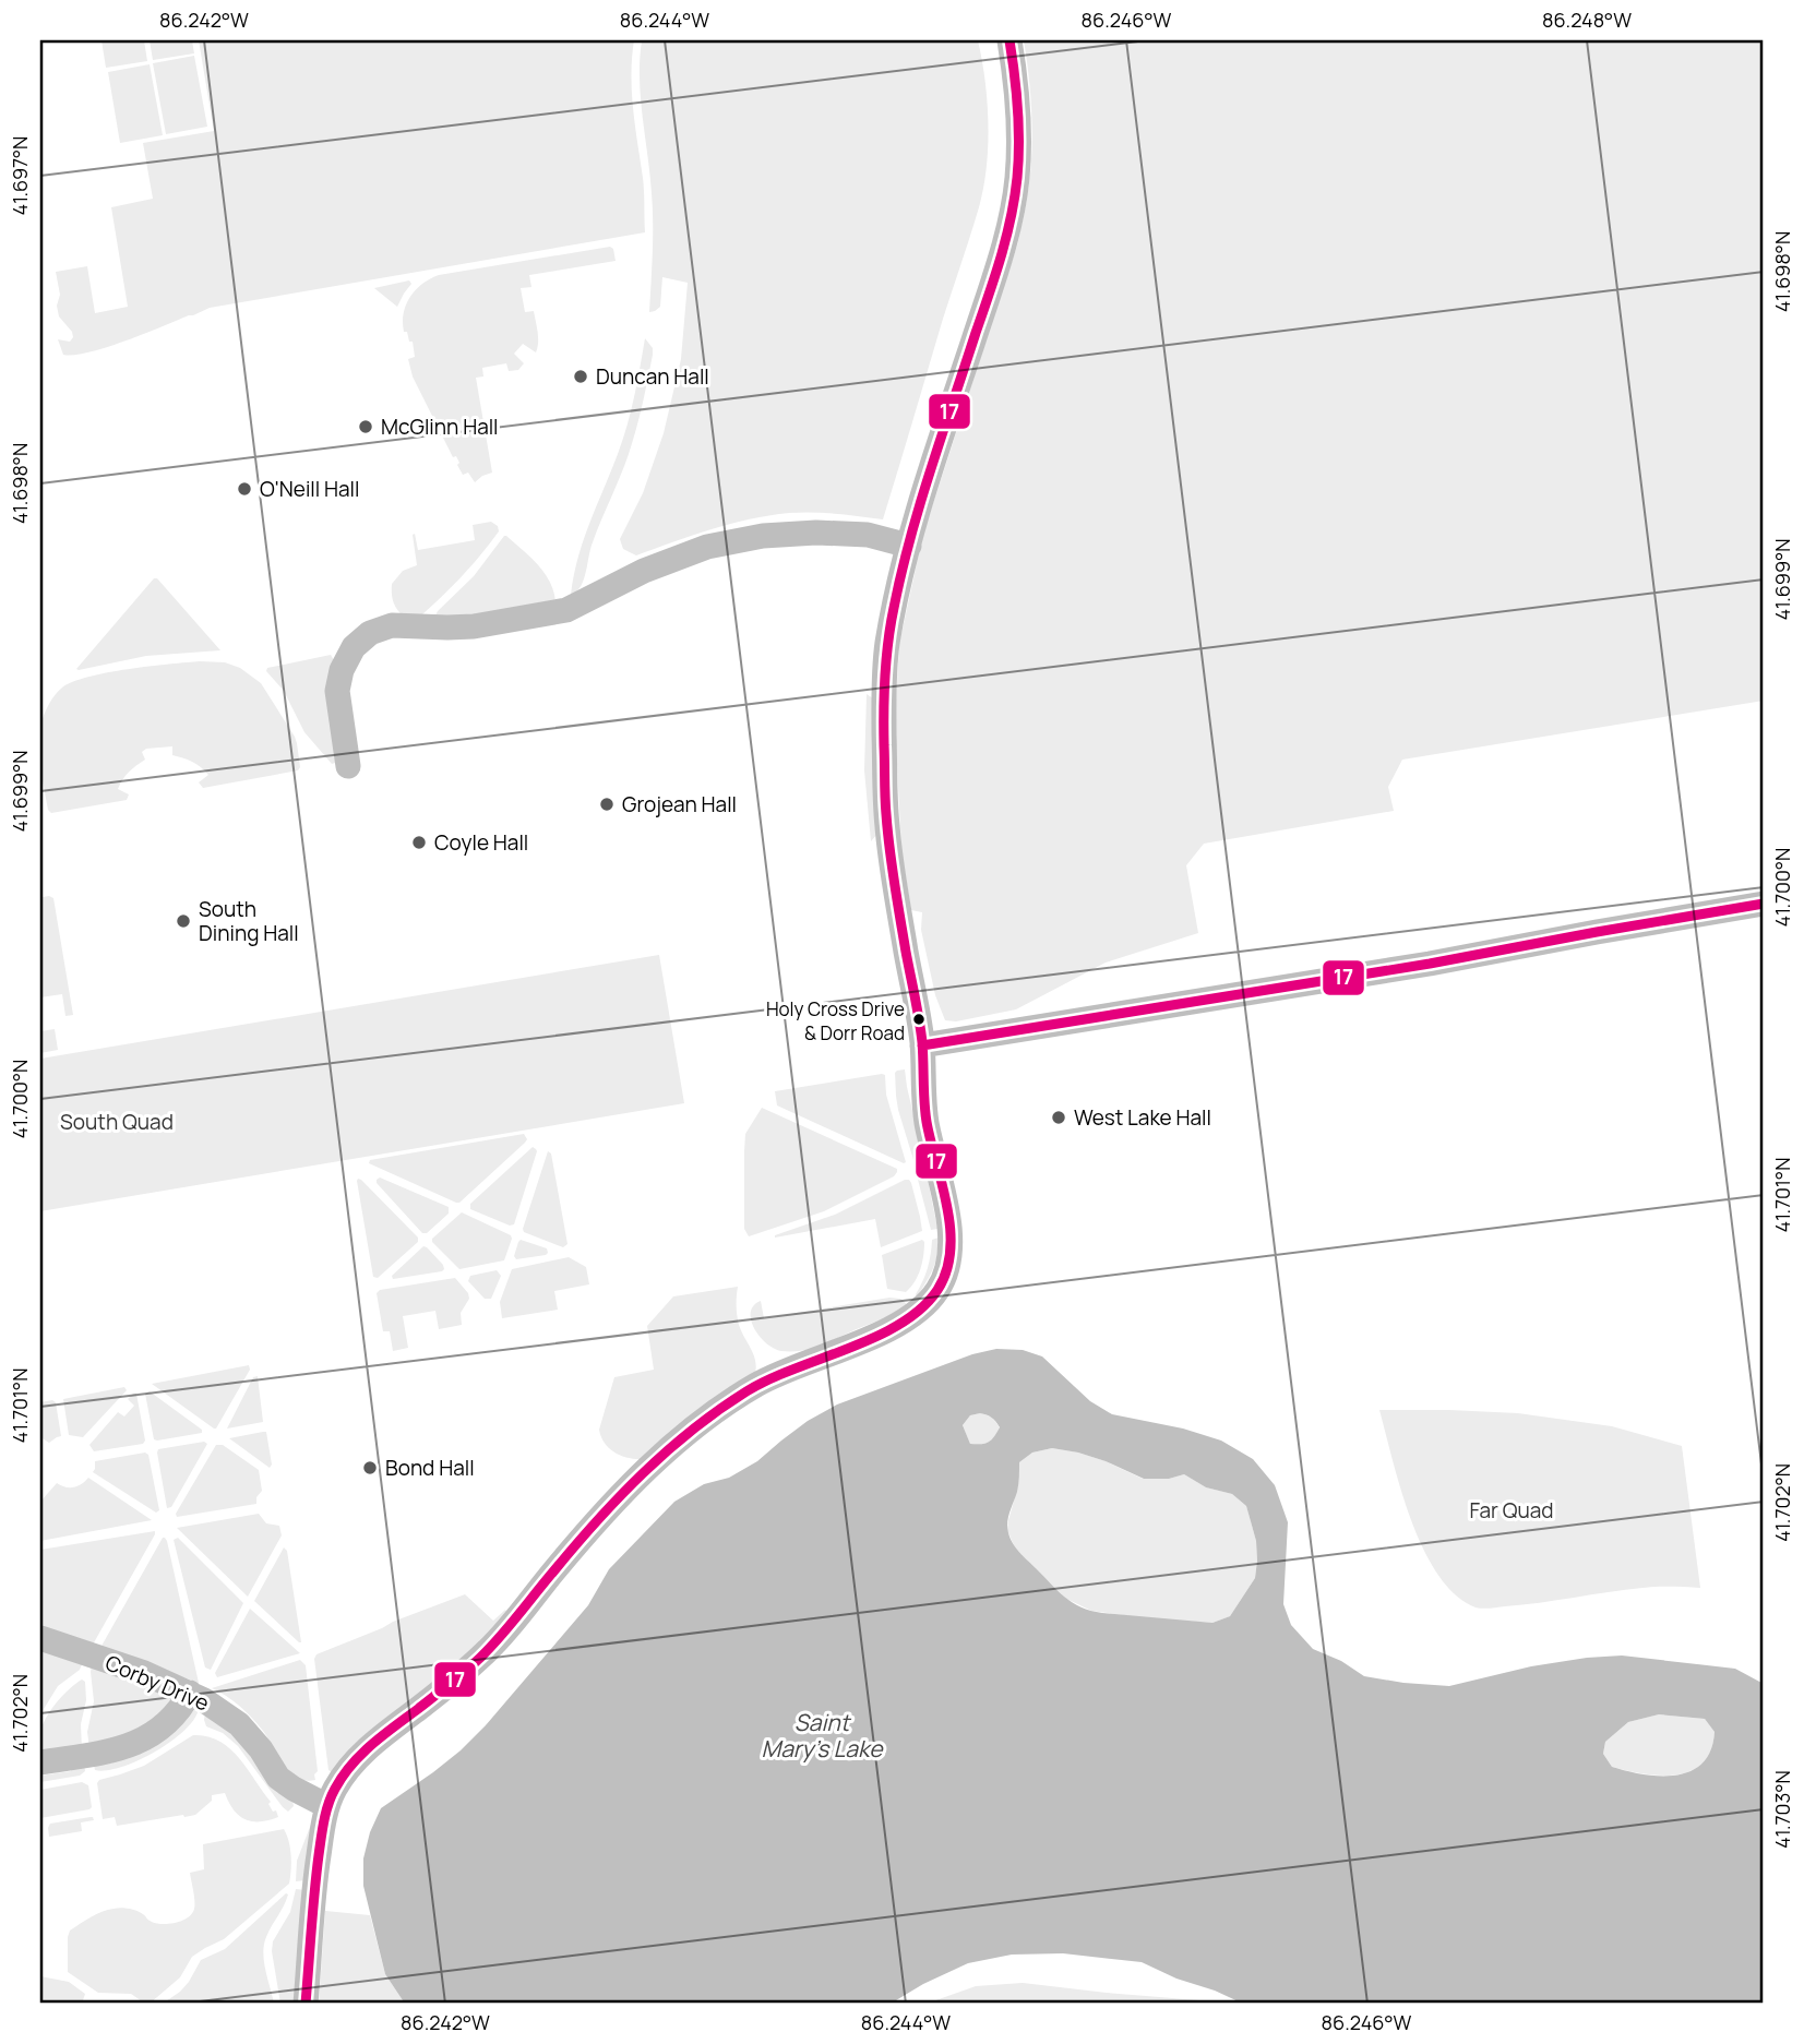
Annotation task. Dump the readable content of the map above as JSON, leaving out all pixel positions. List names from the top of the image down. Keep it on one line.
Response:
{"streets":{"street":["Corby Drive"]},"water":["Saint Mary's Lake"],"parks":["South Quad","Far Quad"],"places":["Duncan Hall","McGlinn Hall","O'Neill Hall","Grojean Hall","Coyle Hall","South Dining Hall","Holy Cross Drive & Dorr Road","West Lake Hall","Bond Hall"],"lines":["transit line 17"],"coordinates":["86.242°W","86.244°W","86.246°W","86.248°W","41.697°N","41.698°N","41.699°N","41.700°N","41.701°N","41.702°N","41.703°N"]}
